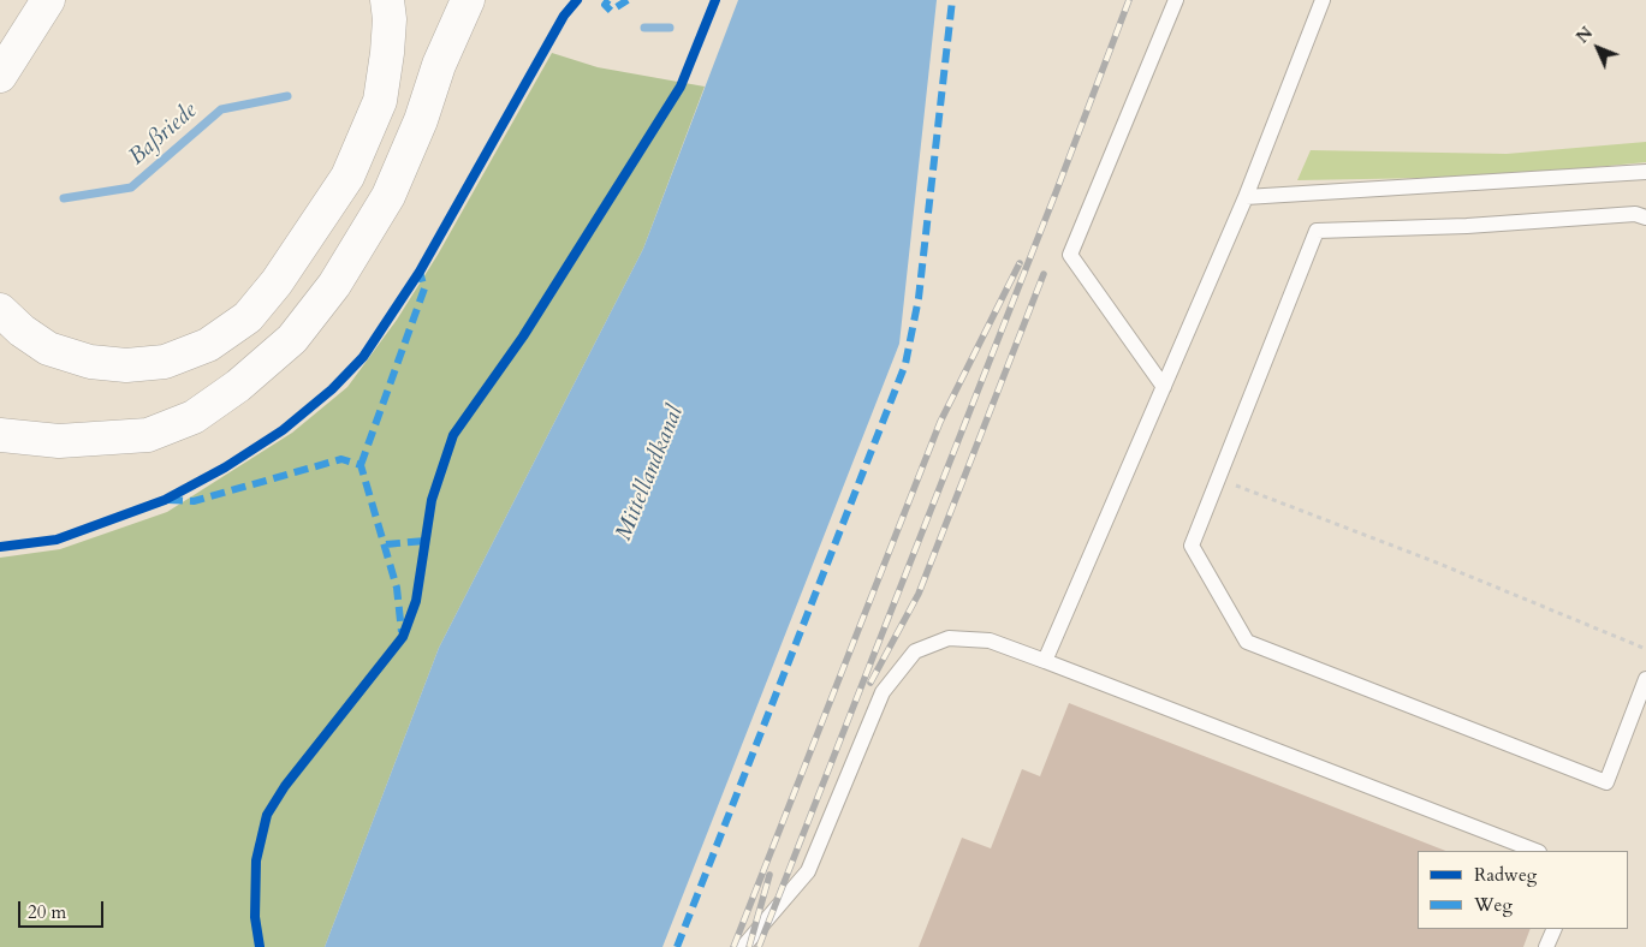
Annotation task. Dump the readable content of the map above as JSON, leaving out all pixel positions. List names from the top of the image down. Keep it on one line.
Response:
{"water":["Baßriede","Mittellandkanal"],"legend":["Radweg","Weg"],"scale_bar":"20 m","north":"top left"}
